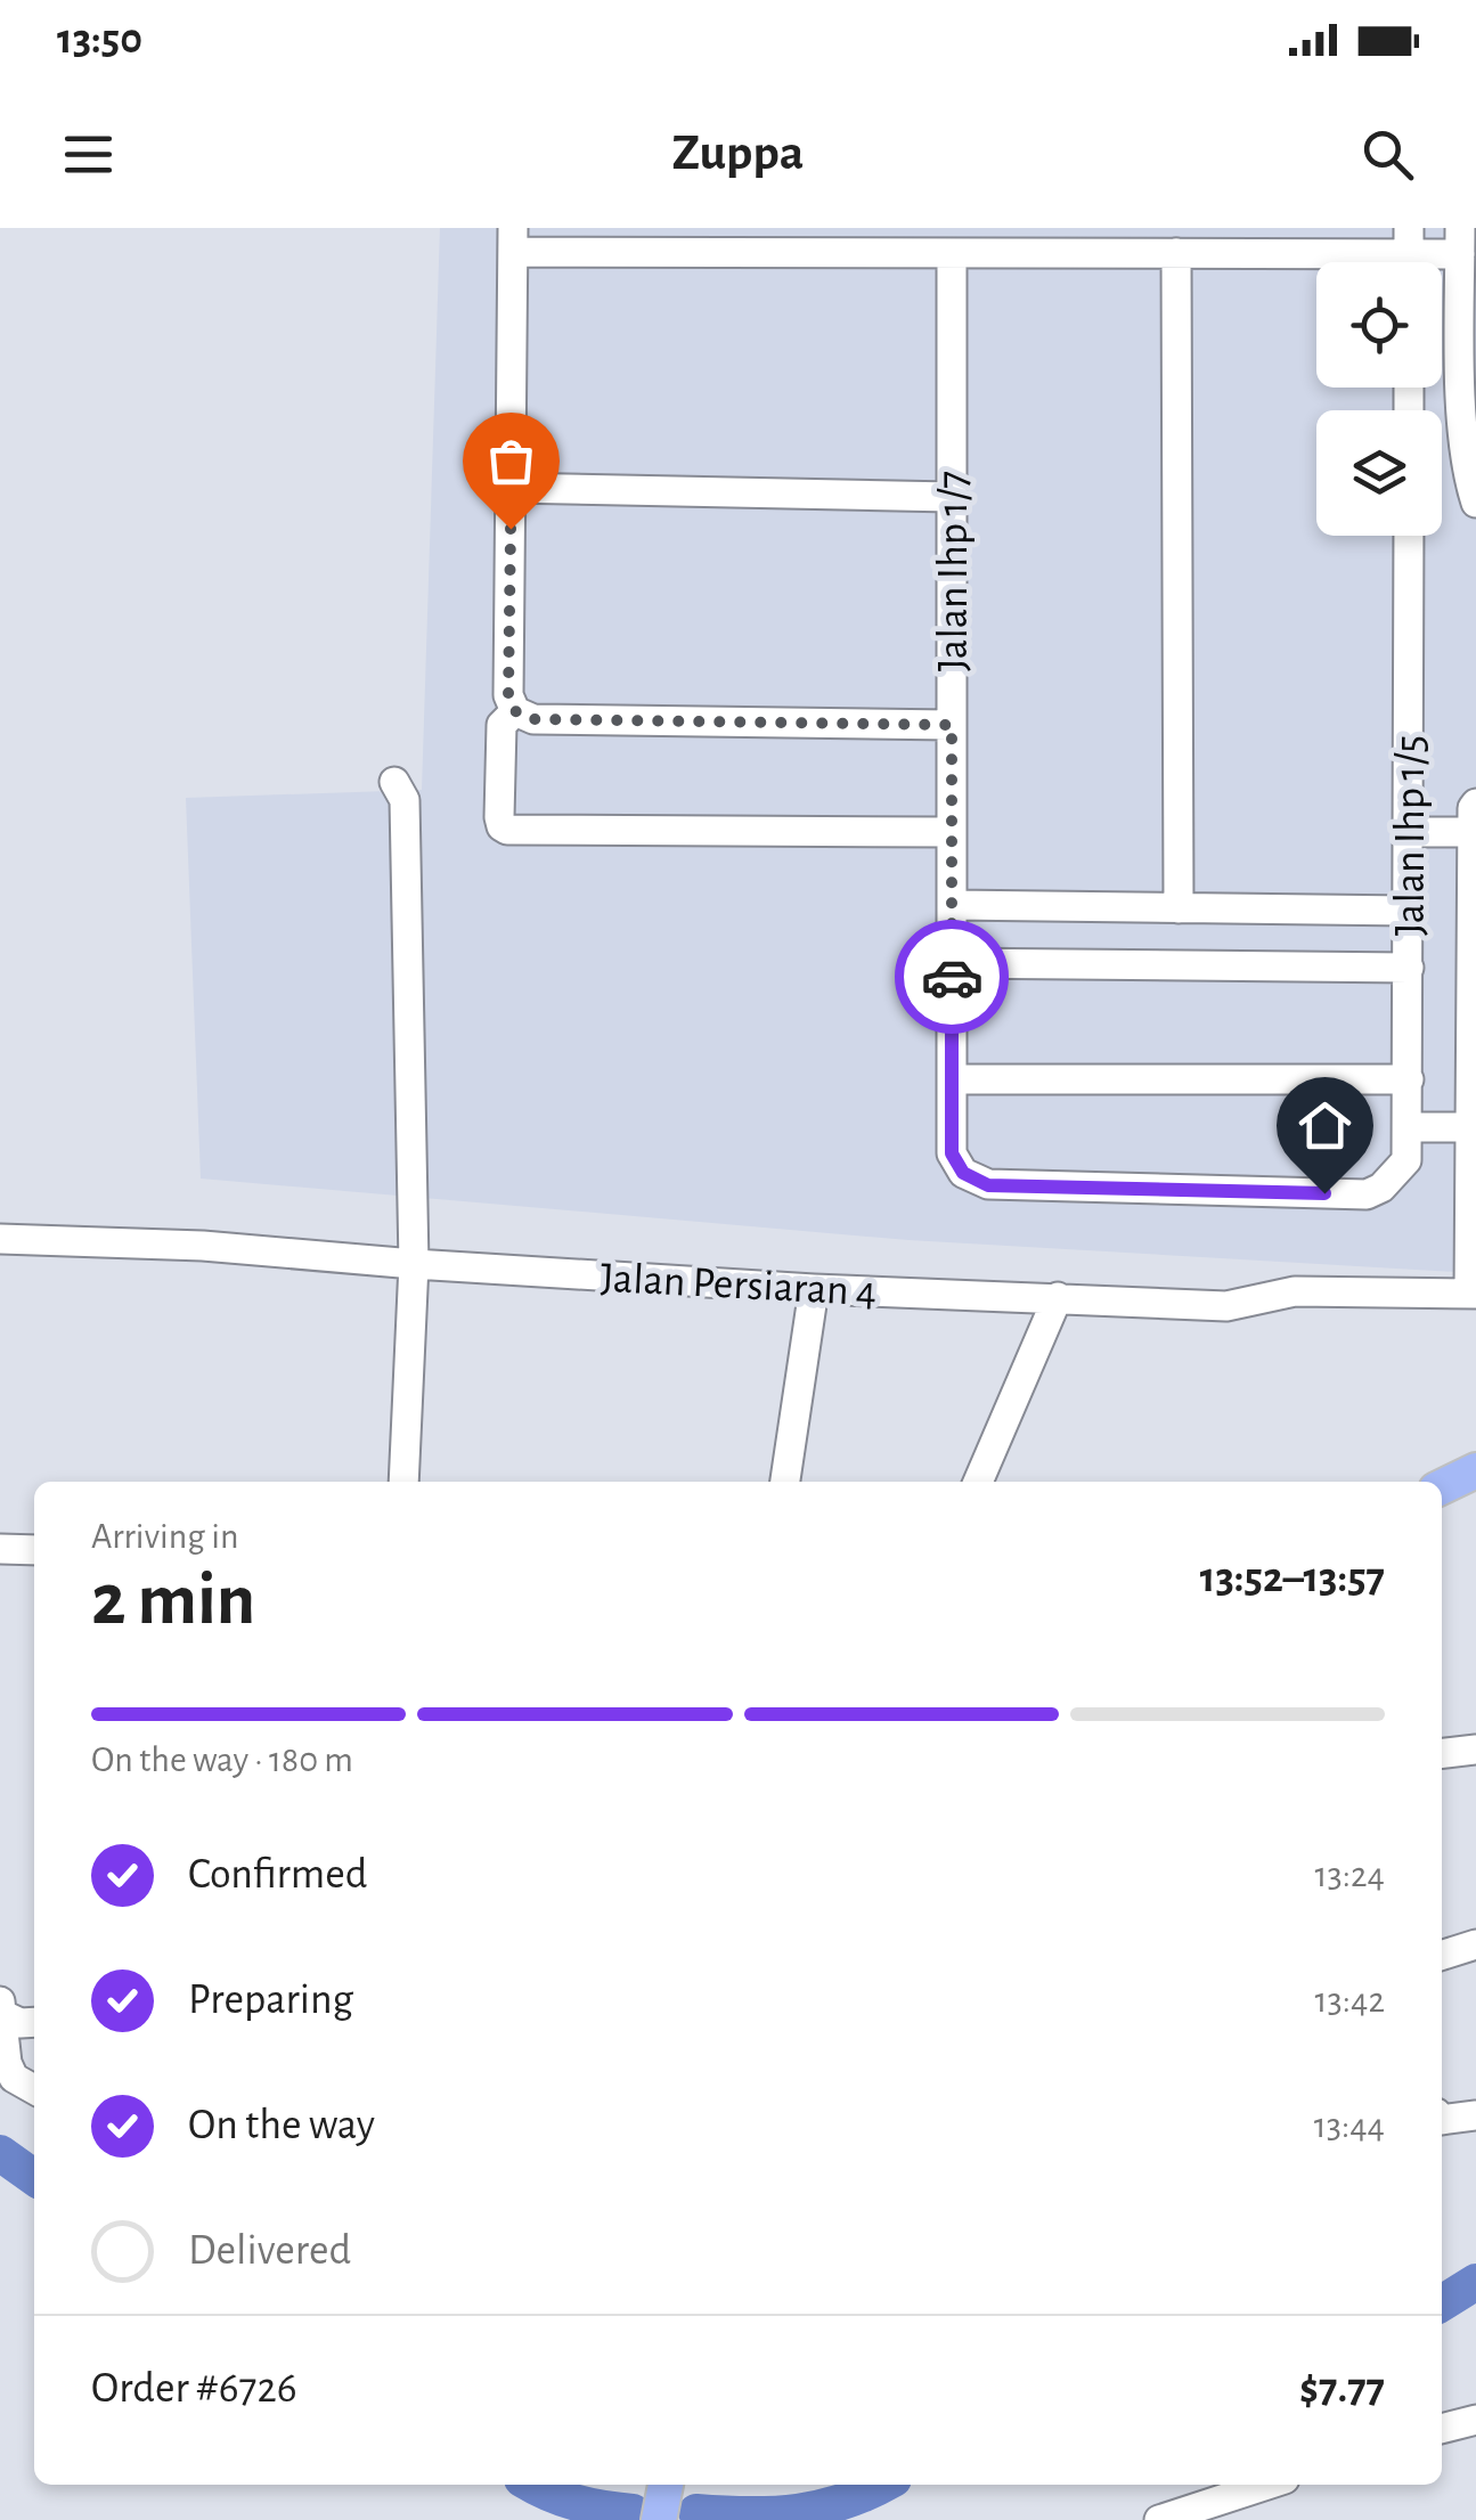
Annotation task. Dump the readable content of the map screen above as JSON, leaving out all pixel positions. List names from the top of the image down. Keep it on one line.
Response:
{"streets":{"street":["Jalan Ihp 1/7","Jalan Ihp 1/5","Jalan Persiaran 4"]},"crossings":[["Jalan Ihp 1/7","Jalan Ihp 1/5"]],"page":{"status":"13:50","header":"Zuppa","heading":["2 min","Arriving in","13:52–13:57"],"panel":["Order #6726","$7.77"],"bar":"On the way · 180 m","list":[["Confirmed","13:24"],["Preparing","13:42"],["On the way","13:44"],"Delivered"]}}
